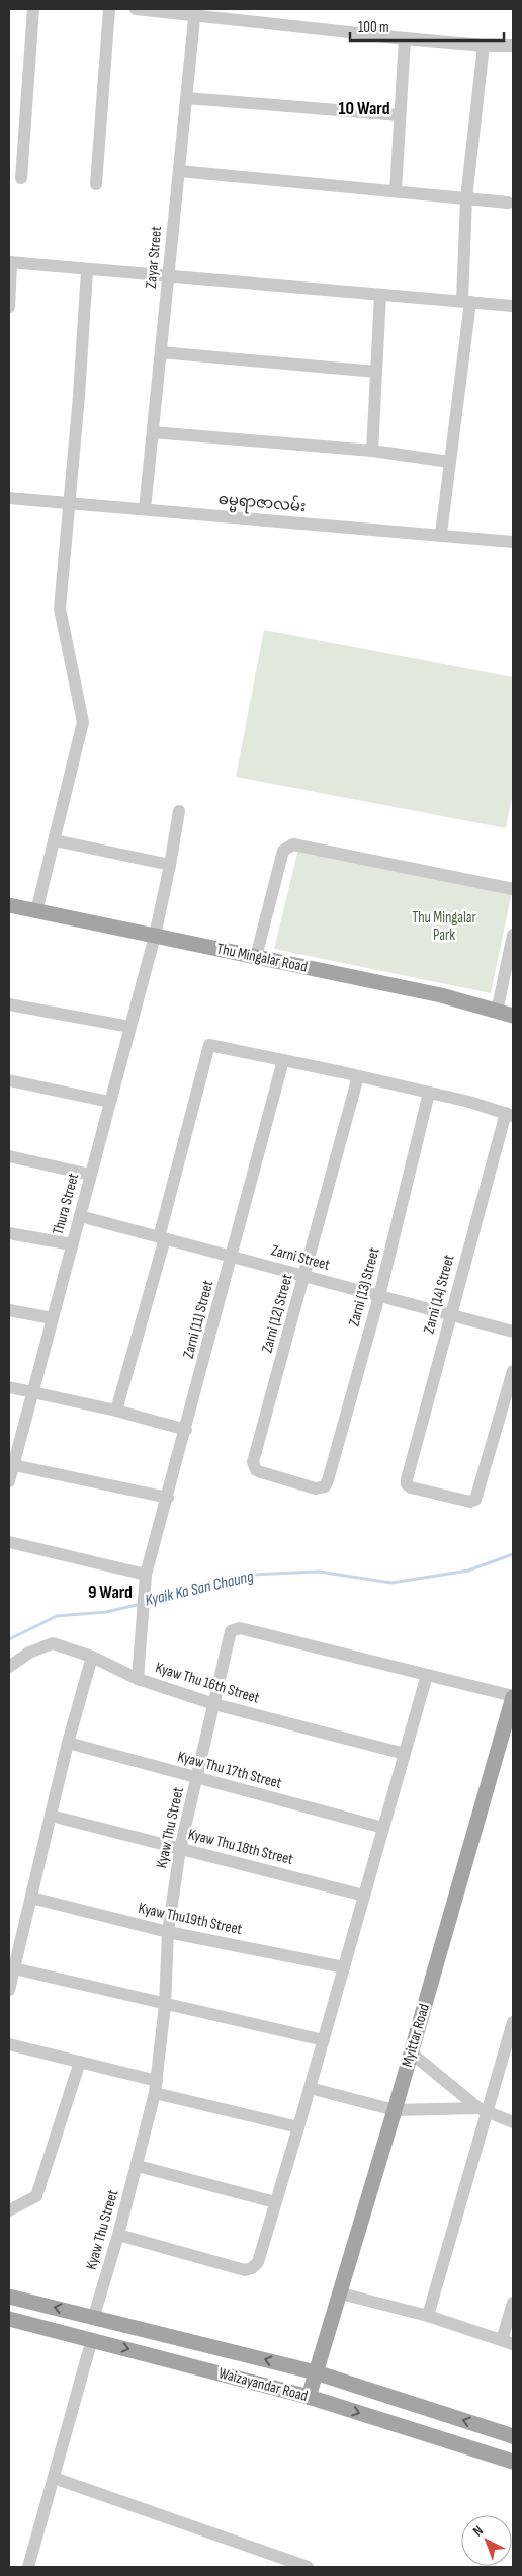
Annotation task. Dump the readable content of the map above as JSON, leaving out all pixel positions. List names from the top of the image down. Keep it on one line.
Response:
{"streets":{"main road":["Thu Mingalar Road","Myittar Road","Waizayandar Road"],"street":["Zayar Street","ဓမ္မရာဇာလမ်း","Thura Street","Zarni Street","Zarni (13) Street","Zarni (14) Street","Zarni (12) Street","Zarni (11) Street","Kyaw Thu 16th Street","Kyaw Thu 17th Street","Kyaw Thu Street","Kyaw Thu 18th Street","Kyaw Thu19th Street"]},"crossings":[["Zayar Street","ဓမ္မရာဇာလမ်း"],["Thu Mingalar Road","Thura Street"],["Thura Street","Zarni Street"],["Zarni Street","Zarni (13) Street"],["Zarni Street","Zarni (14) Street"],["Zarni Street","Zarni (12) Street"],["Zarni Street","Zarni (11) Street"],["Zarni (13) Street","Zarni (12) Street"],["Zarni (11) Street","Kyaw Thu 16th Street"],["Kyaw Thu 16th Street","Kyaw Thu Street"],["Kyaw Thu 17th Street","Kyaw Thu Street"],["Kyaw Thu Street","Kyaw Thu 18th Street"],["Kyaw Thu Street","Kyaw Thu19th Street"],["Kyaw Thu Street","Myittar Road"],["Kyaw Thu Street","Waizayandar Road"],["Myittar Road","Waizayandar Road"]],"districts":["10 Ward","9 Ward"],"water":["Kyaik Ka San Chaung"],"parks":["Thu Mingalar Park"],"scale_bar":"100 m","north":"top left"}
